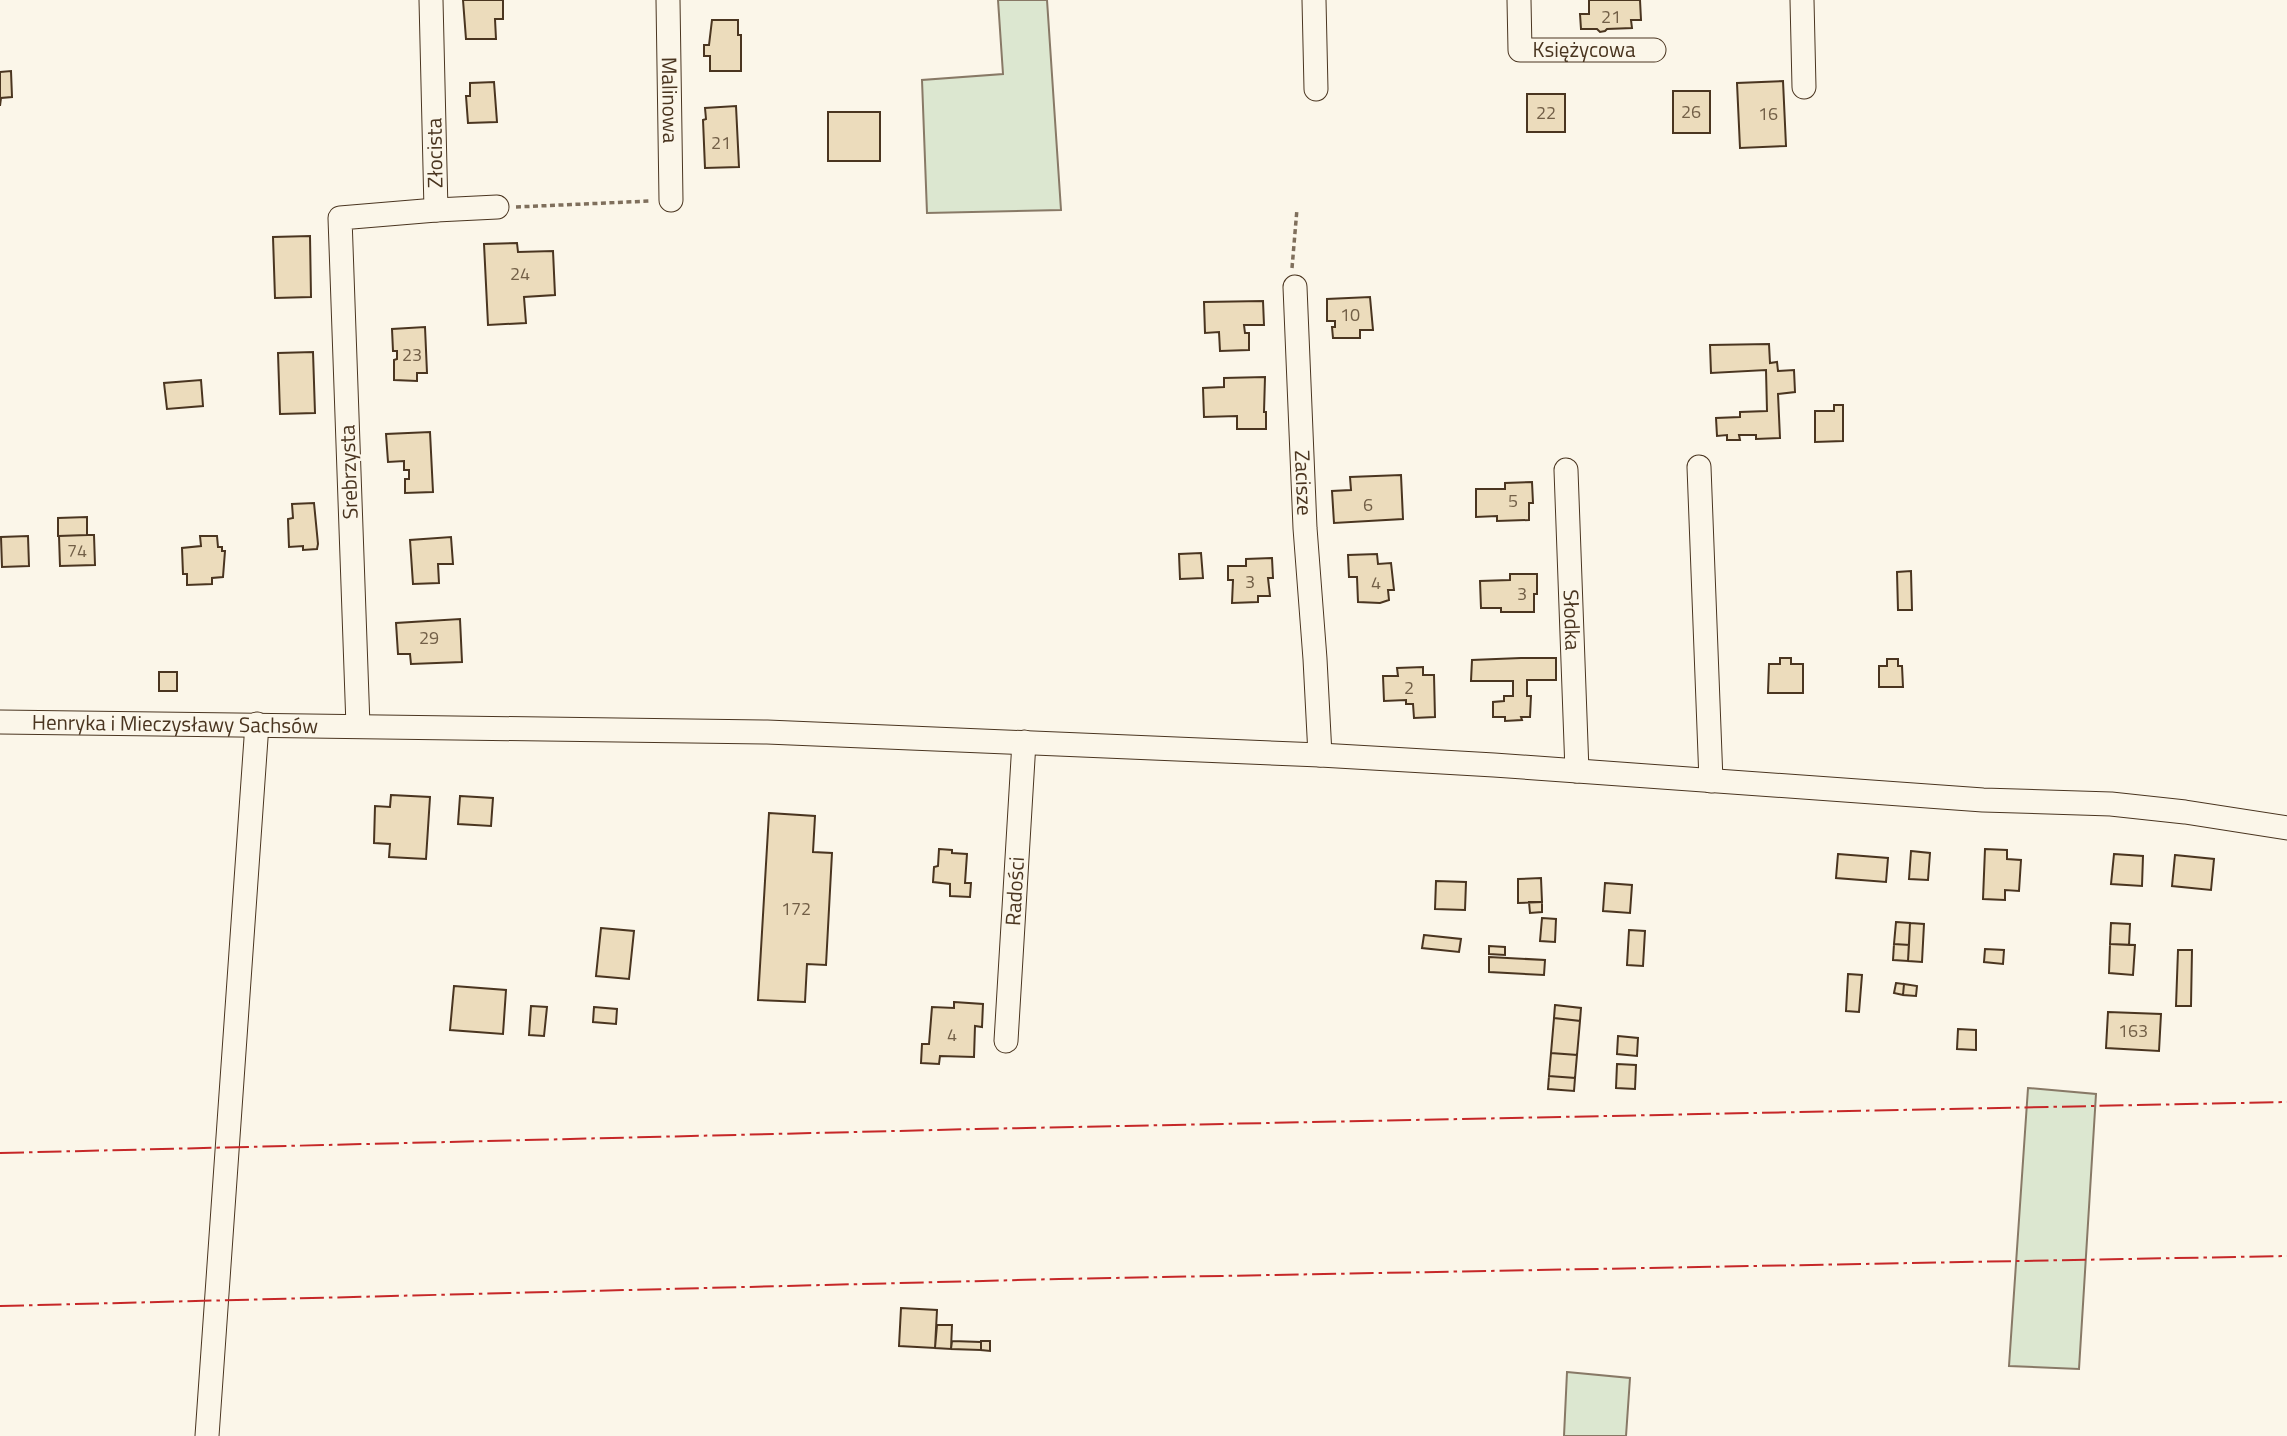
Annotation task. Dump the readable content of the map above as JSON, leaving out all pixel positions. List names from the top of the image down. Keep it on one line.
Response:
{"streets":{"street":["Księżycowa","Malinowa","Złocista","Srebrzysta","Zacisze","Słodka","Henryka i Mieczysławy Sachsów","Radości"]},"crossings":[["Złocista","Srebrzysta"],["Srebrzysta","Henryka i Mieczysławy Sachsów"],["Zacisze","Henryka i Mieczysławy Sachsów"],["Słodka","Henryka i Mieczysławy Sachsów"],["Henryka i Mieczysławy Sachsów","Radości"]],"house_numbers":["21","26","22","16","21","24","10","23","5","6","74","3","4","3","29","2","172","163","4"]}
